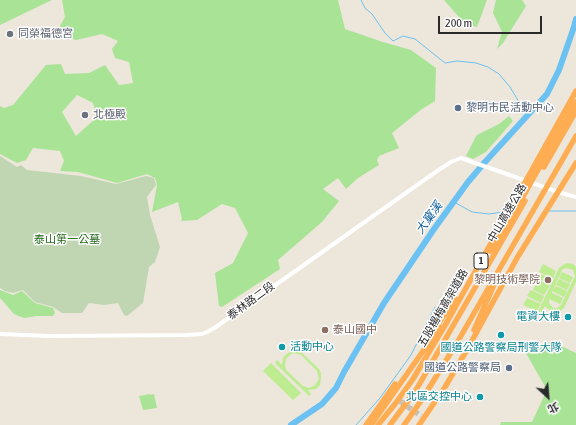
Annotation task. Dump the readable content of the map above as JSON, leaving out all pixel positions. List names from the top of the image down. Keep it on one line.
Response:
{"streets":{"highway":["中山高速公路","1","五股楊梅高架道路"],"main road":["泰林路二段"]},"water":["大窠溪"],"parks":["泰山第一公墓"],"places":["同榮福德宮","黎明市民活動中心","北極殿","黎明技術學院","電資大樓","泰山國中","國道公路警察局刑警大隊","活動中心","國道公路警察局","北區交控中心"],"scale_bar":"200 m","north":"bottom right"}
